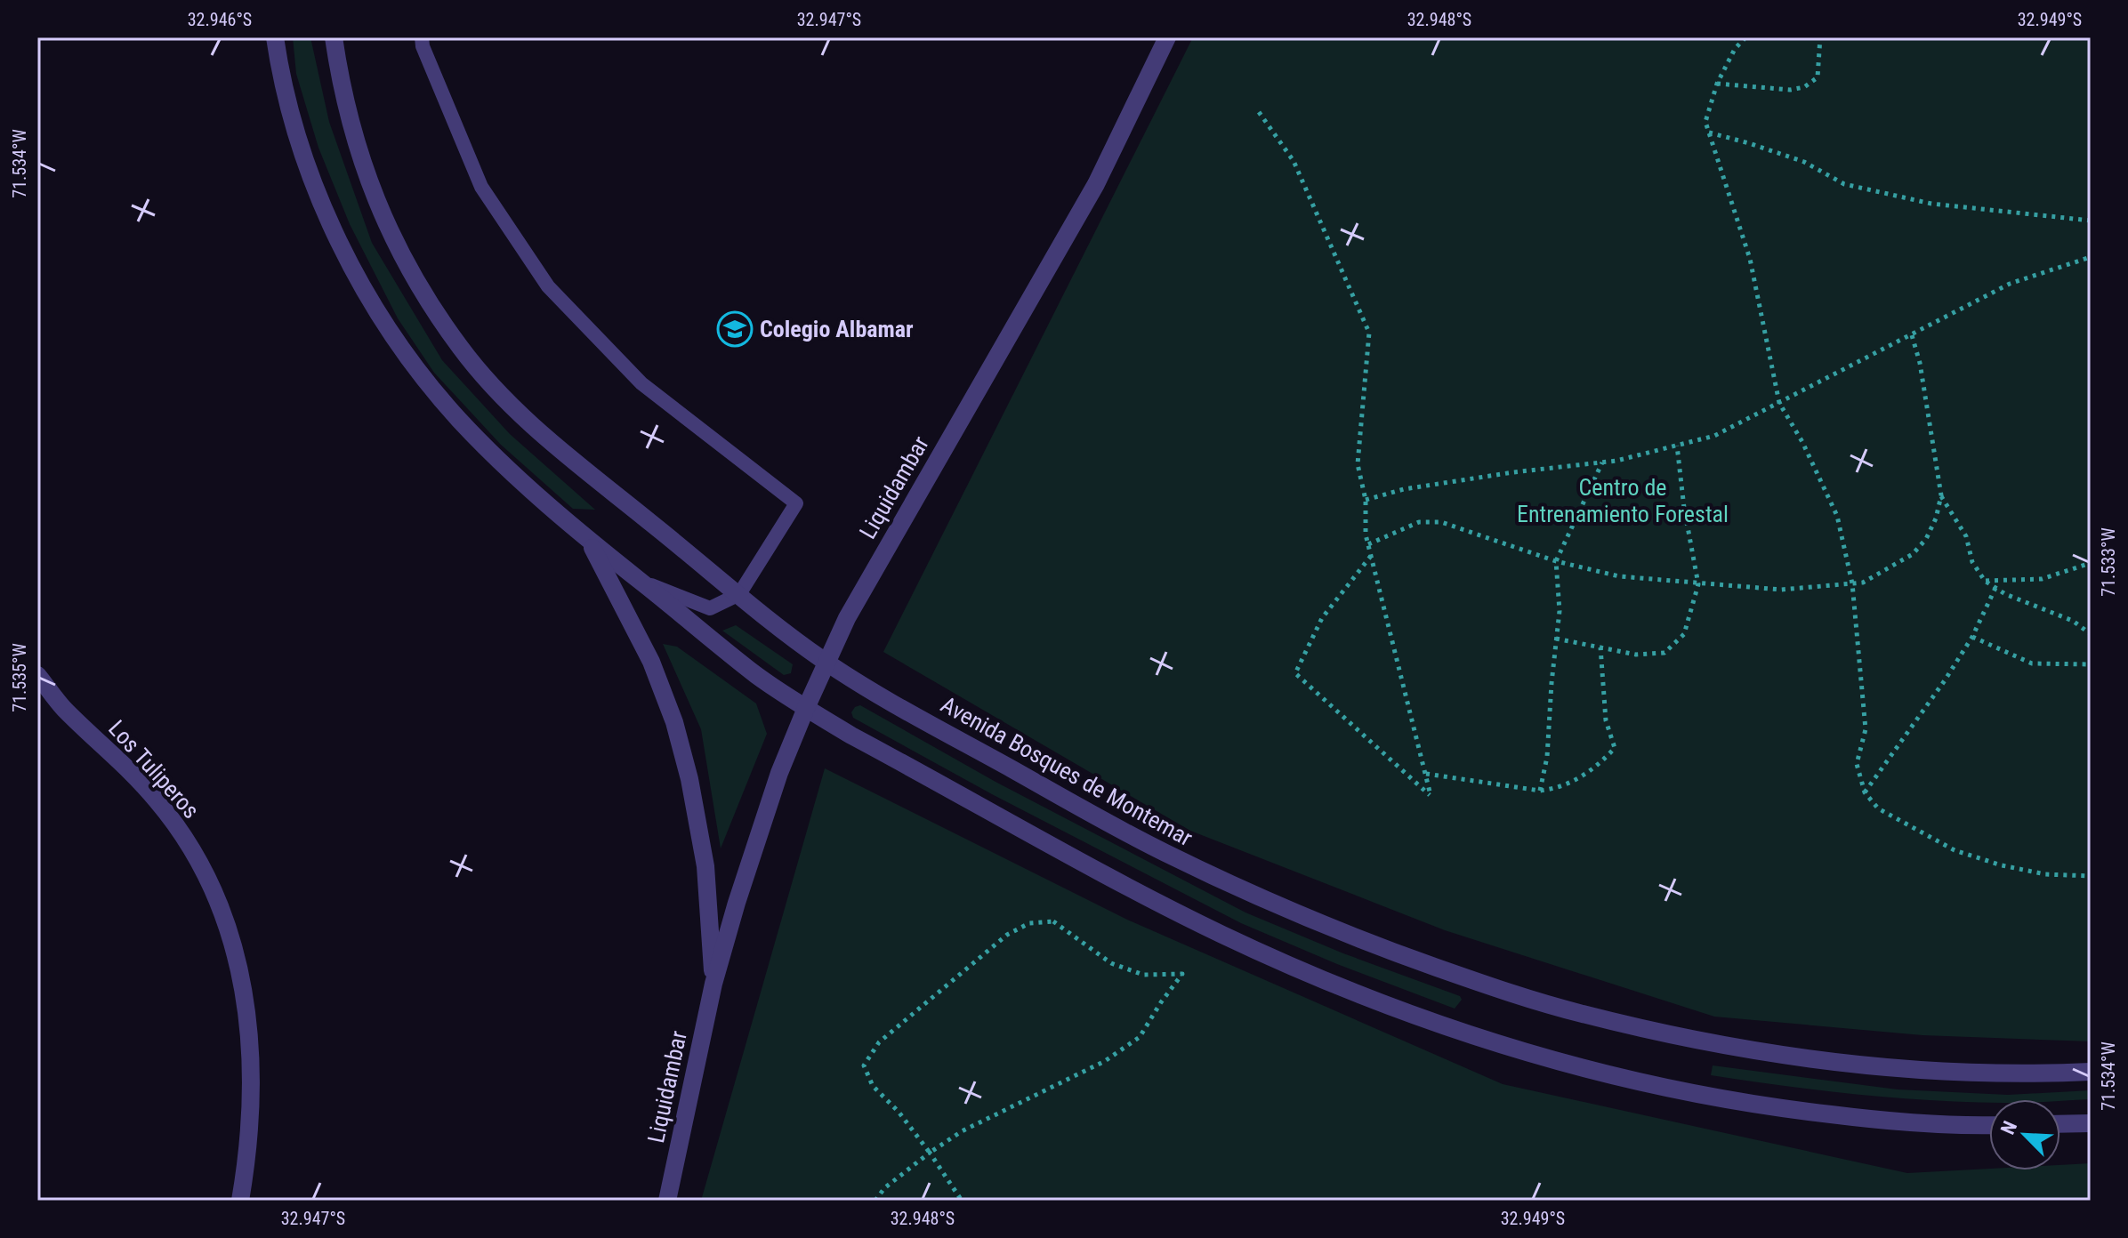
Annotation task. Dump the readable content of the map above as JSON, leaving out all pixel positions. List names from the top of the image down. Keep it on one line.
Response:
{"streets":{"street":["Liquidambar","Los Tuliperos","Avenida Bosques de Montemar"]},"crossings":[["Liquidambar","Avenida Bosques de Montemar"]],"parks":["Centro de Entrenamiento Forestal"],"places":{"school or university":["Colegio Albamar"]},"north":"top left","coordinates":["32.946°S","32.947°S","32.948°S","32.949°S","71.534°W","71.533°W","71.535°W"]}
